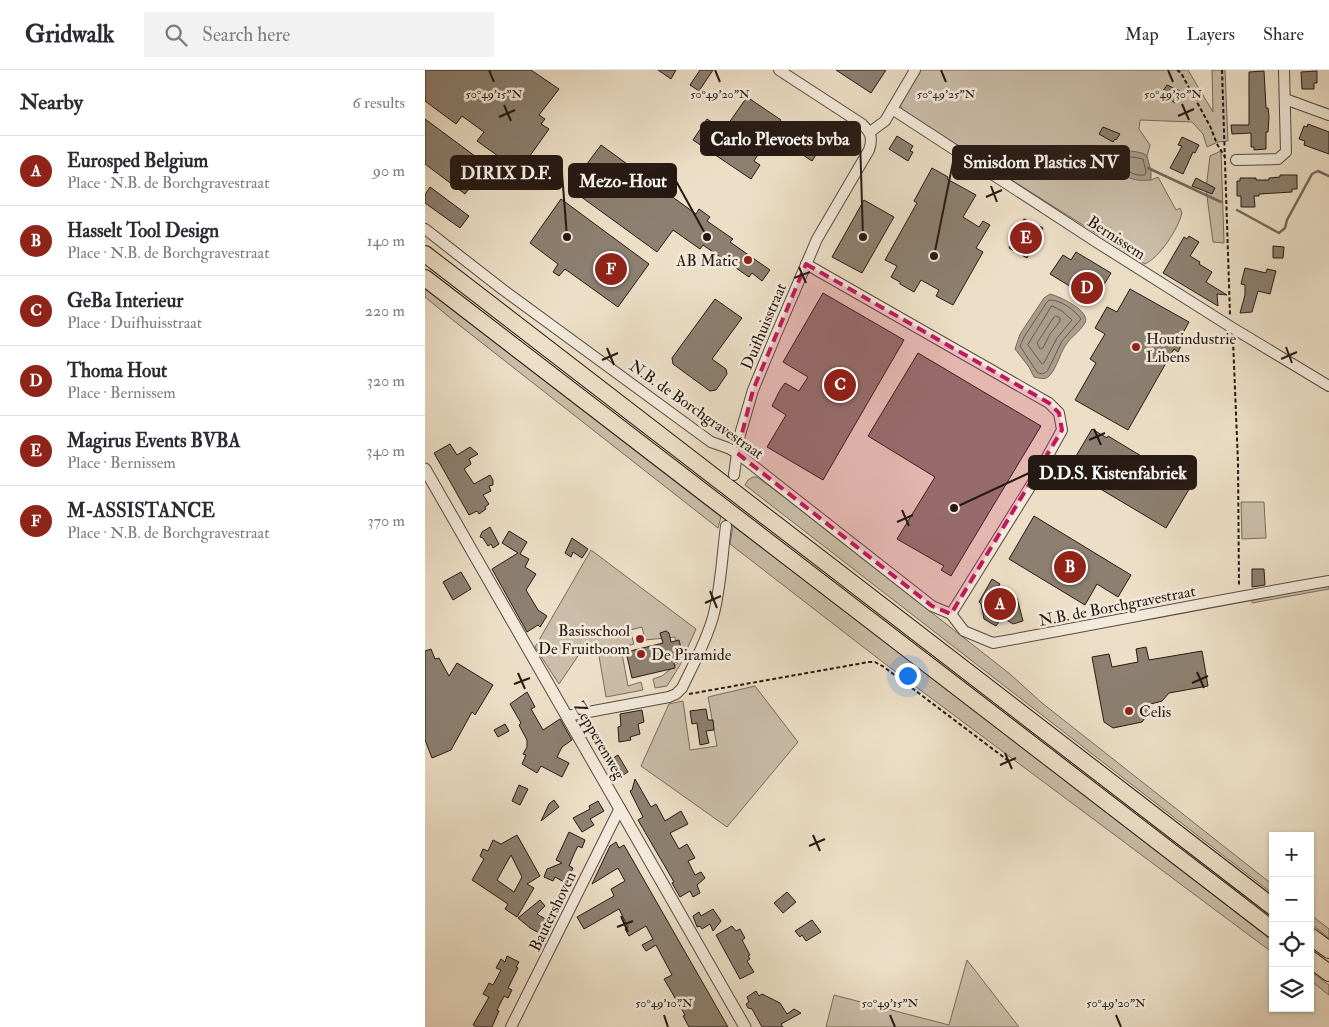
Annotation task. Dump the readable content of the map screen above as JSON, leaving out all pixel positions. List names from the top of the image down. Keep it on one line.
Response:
{"streets":{"street":["Bernissem","Duifhuisstraat","N.B. de Borchgravestraat","Zepperenweg","Bautershoven"]},"crossings":[["Duifhuisstraat","N.B. de Borchgravestraat"],["Zepperenweg","Bautershoven"]],"places":["DIRIX D.F.","Mezo-Hout","Carlo Plevoets bvba","Smisdom Plastics NV","AB Matic","Houtindustrie Libens","D.D.S. Kistenfabriek","Basisschool De Fruitboom","De Piramide","Celis"],"page":{"header":"Gridwalk","search":"Search here","nav":["Map","Layers","Share"],"heading":["Nearby","6 results"],"list":[{"mark":"A","name":"Eurosped Belgium","note":"Place · N.B. de Borchgravestraat","value":"90 m"},{"mark":"B","name":"Hasselt Tool Design","note":"Place · N.B. de Borchgravestraat","value":"140 m"},{"mark":"C","name":"GeBa Interieur","note":"Place · Duifhuisstraat","value":"220 m"},{"mark":"D","name":"Thoma Hout","note":"Place · Bernissem","value":"320 m"},{"mark":"E","name":"Magirus Events BVBA","note":"Place · Bernissem","value":"340 m"},{"mark":"F","name":"M-ASSISTANCE","note":"Place · N.B. de Borchgravestraat","value":"370 m"}],"pins":["E","F","D","C","B","A"],"map_buttons":["+","−"]},"coordinates":["50°49'15\"N","50°49'20\"N","50°49'25\"N","50°49'30\"N","50°49'10\"N"]}
